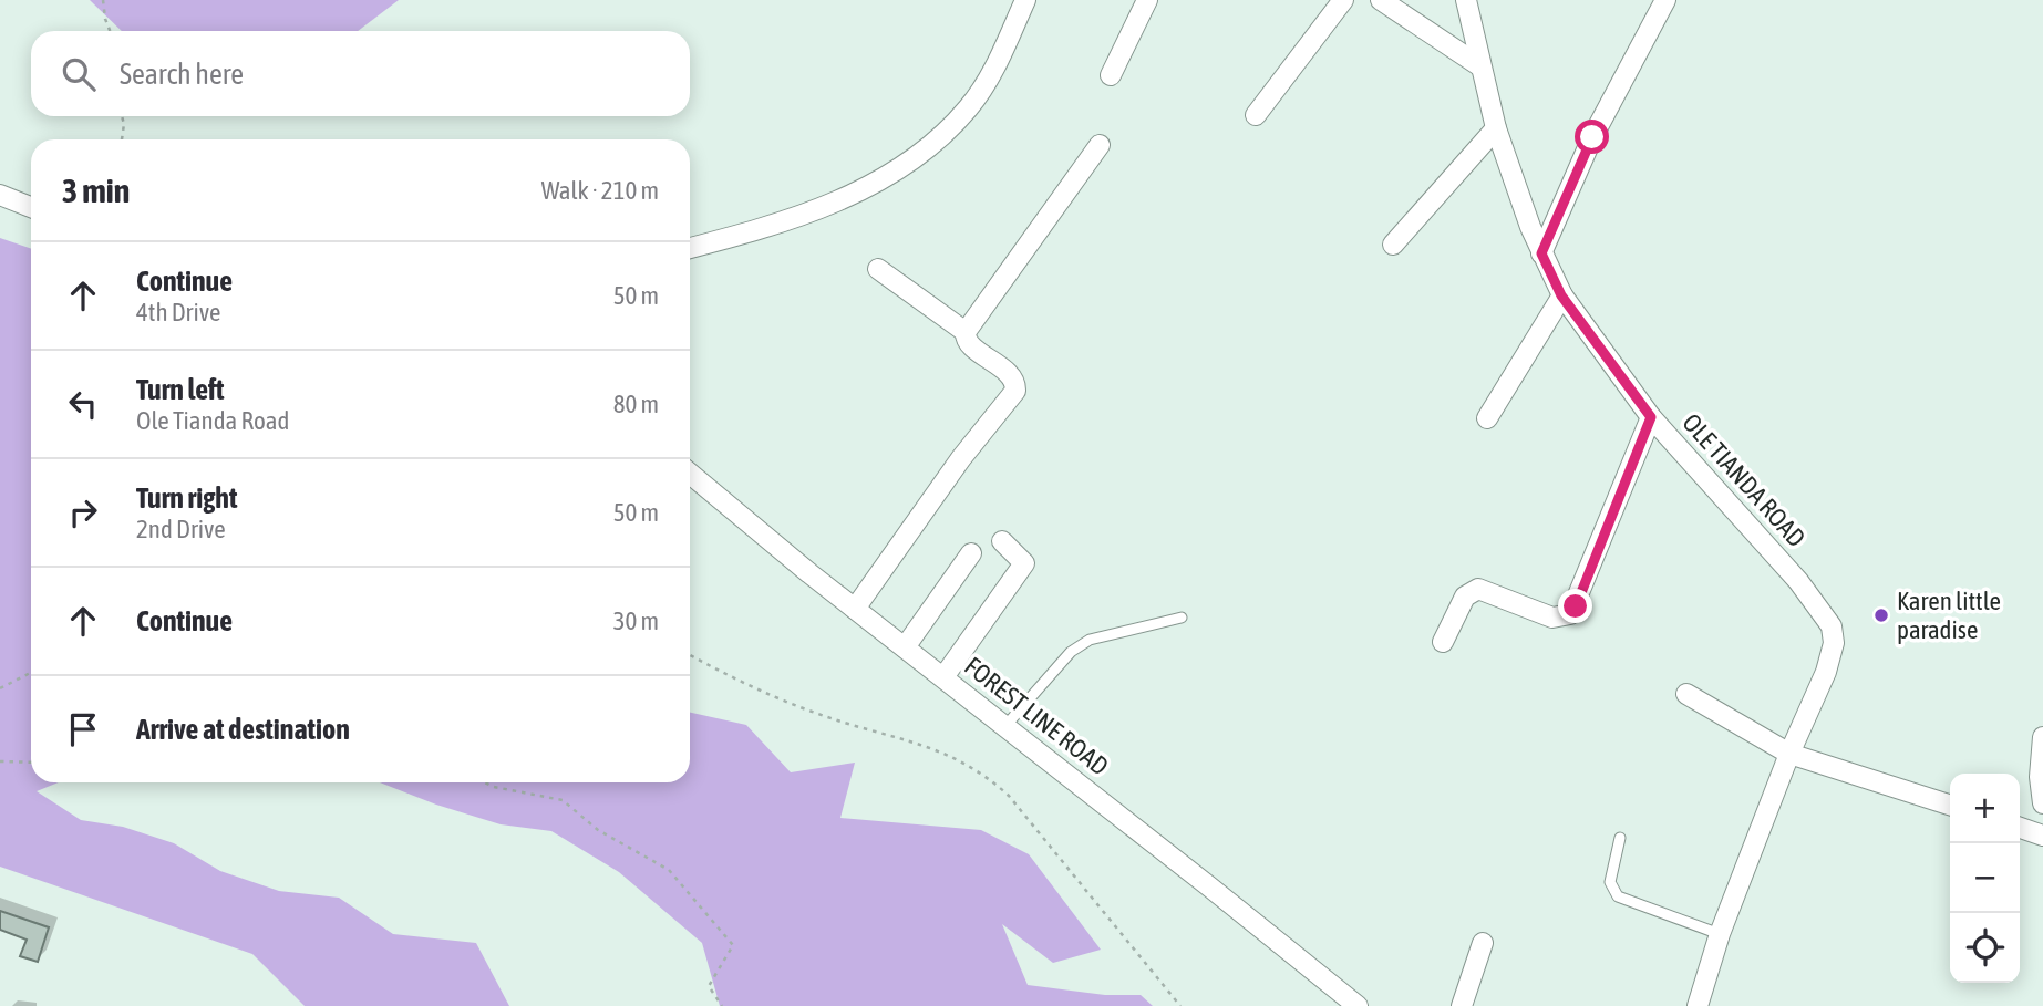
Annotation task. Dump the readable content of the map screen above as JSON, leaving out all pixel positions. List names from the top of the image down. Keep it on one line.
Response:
{"streets":{"street":["OLE TIANDA ROAD","FOREST LINE ROAD"]},"places":["Karen little paradise"],"page":{"search":"Search here","heading":["3 min","Walk · 210 m"],"list":[["Continue","4th Drive","50 m"],["Turn left","Ole Tianda Road","80 m"],["Turn right","2nd Drive","50 m"],["Continue","30 m"],"Arrive at destination"],"map_buttons":["+","−"]}}
